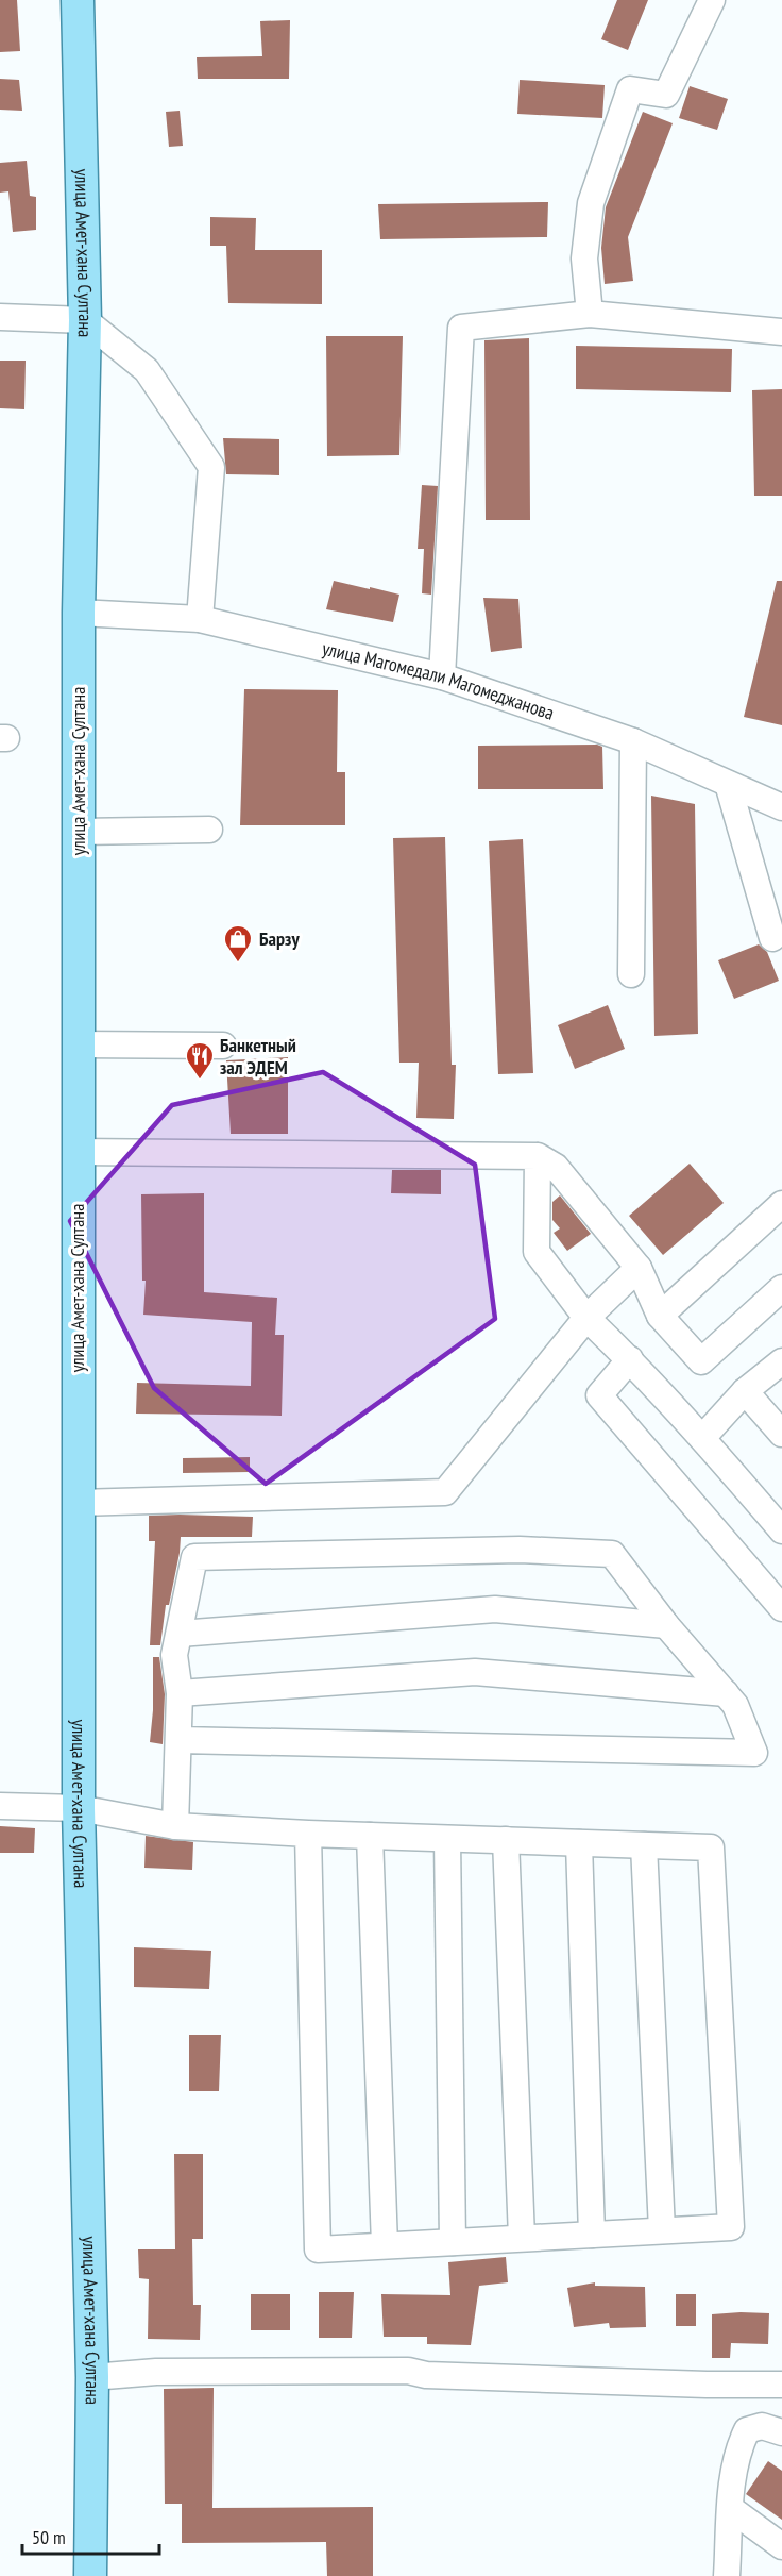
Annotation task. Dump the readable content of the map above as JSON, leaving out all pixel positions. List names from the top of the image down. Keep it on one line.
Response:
{"streets":{"main road":["улица Амет-хана Султана"],"street":["улица Магомедали Магомеджановa"]},"crossings":[["улица Амет-хана Султана","улица Магомедали Магомеджановa"]],"places":{"shop":["Барзу"],"restaurant":["Банкетный зал ЭДЕМ"]},"scale_bar":"50 m"}
